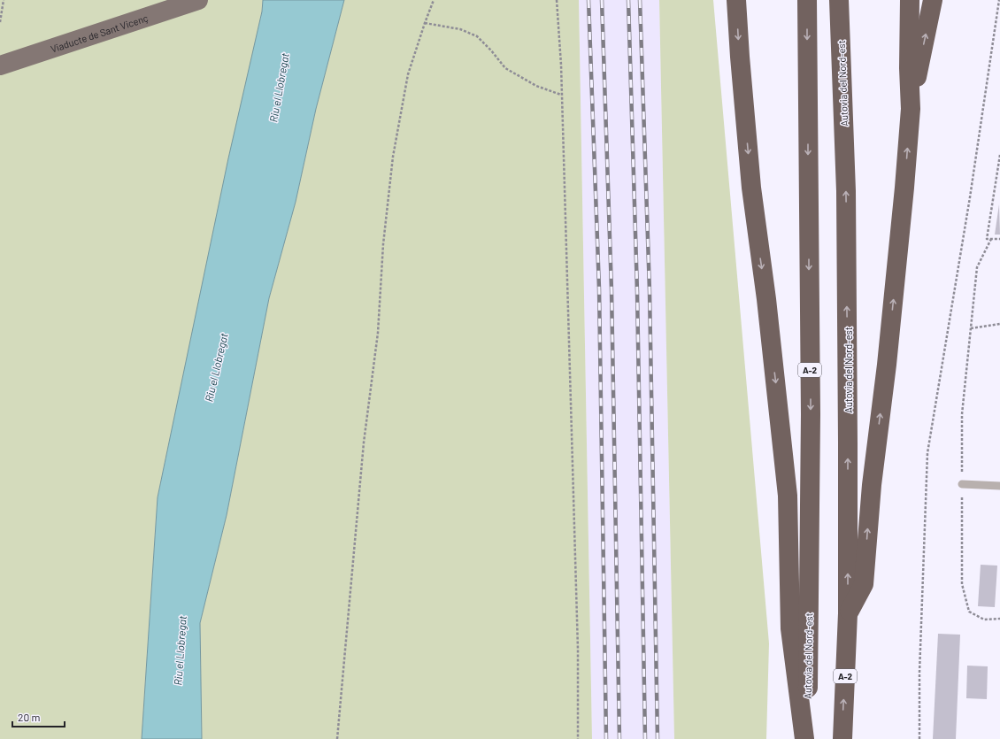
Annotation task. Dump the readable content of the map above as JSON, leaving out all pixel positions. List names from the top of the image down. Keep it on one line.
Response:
{"streets":{"highway":["Autovia del Nord-est","A-2"],"main road":["Viaducte de Sant Vicenç"]},"water":["Riu el Llobregat"],"scale_bar":"20 m"}
